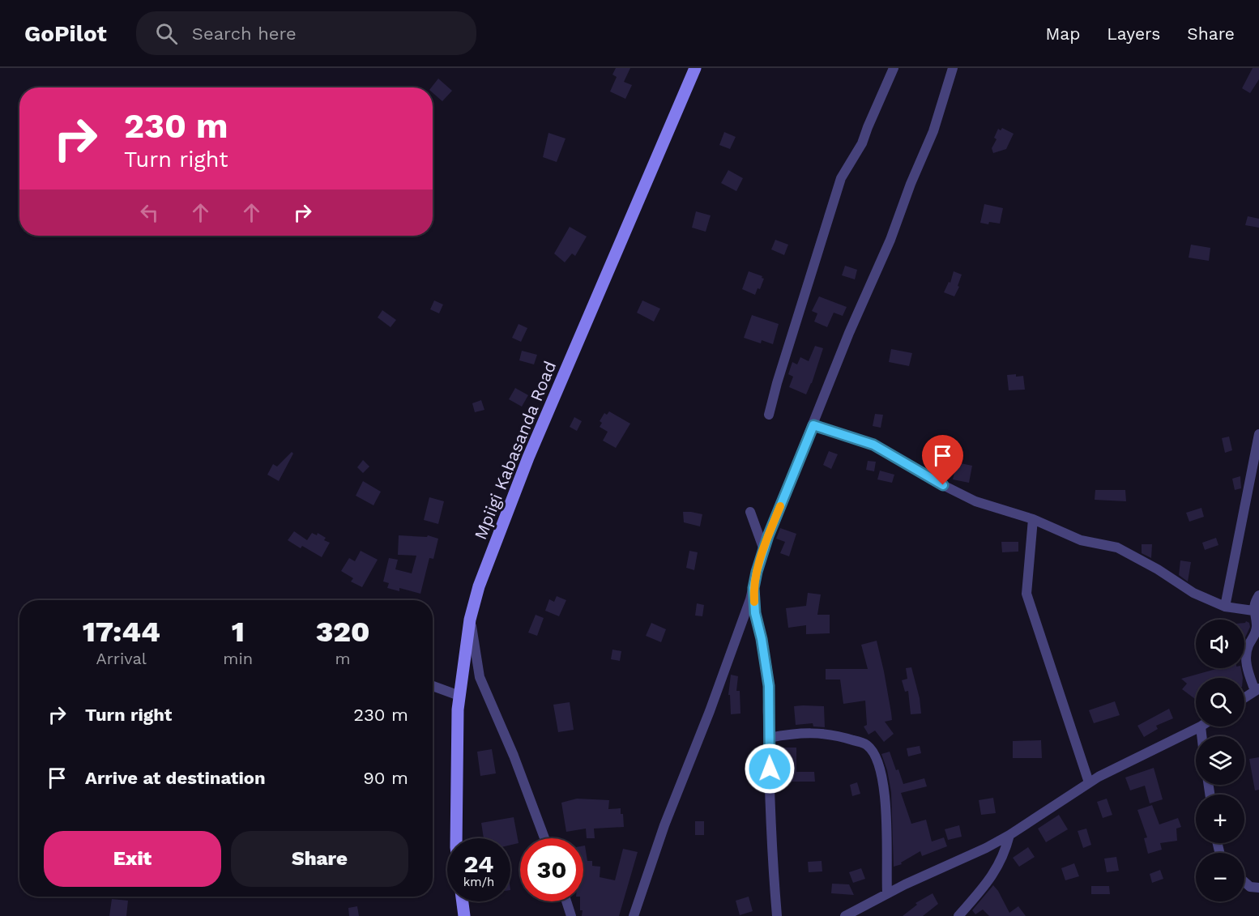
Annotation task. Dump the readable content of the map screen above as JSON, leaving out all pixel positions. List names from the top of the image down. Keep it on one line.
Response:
{"streets":{"main road":["Mpiigi Kabasanda Road"]},"page":{"header":"GoPilot","search":"Search here","nav":["Map","Layers","Share"],"turn":["230 m","Turn right"],"eta":["17:44","Arrival","1","min","320","m"],"map_buttons":["+","−"],"list":[{"name":"Turn right","value":"230 m"},{"name":"Arrive at destination","value":"90 m"}],"buttons":["Exit","Share"],"speed":"24 km/h","limit":"30"}}
